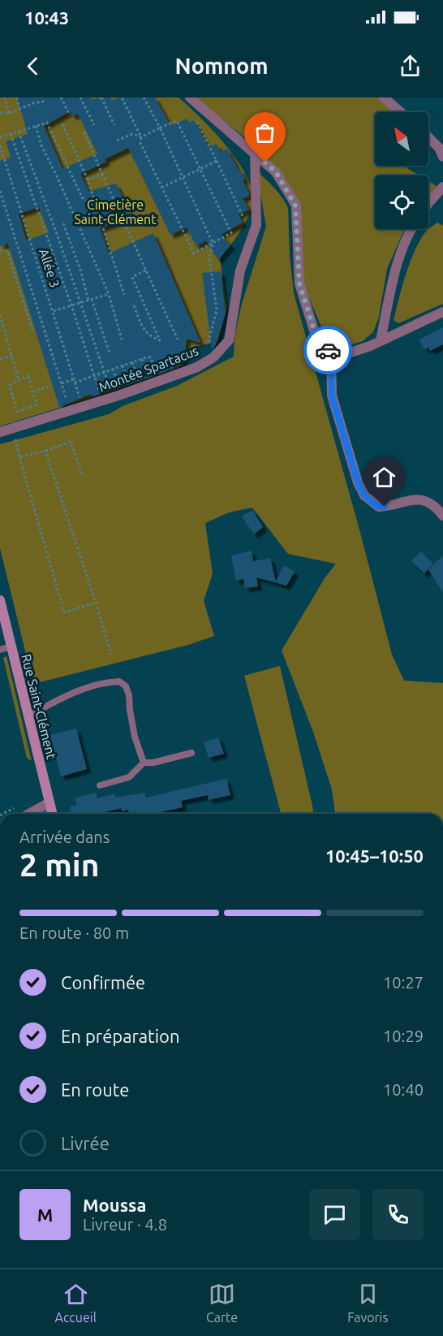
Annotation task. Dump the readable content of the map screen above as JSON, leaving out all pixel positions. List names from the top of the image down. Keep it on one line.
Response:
{"streets":{"main road":["Rue Saint-Clément"],"street":["Montée Spartacus"],"path":["Allée 3"]},"parks":["Cimetière Saint-Clément"],"north":"top left","page":{"status":"10:43","header":"Nomnom","heading":["2 min","Arrivée dans","10:45–10:50"],"panel":["Moussa","Livreur · 4.8"],"bar":"En route · 80 m","list":[["Confirmée","10:27"],["En préparation","10:29"],["En route","10:40"],"Livrée"],"round":"M","tabs":["Accueil","Carte","Favoris"]}}
